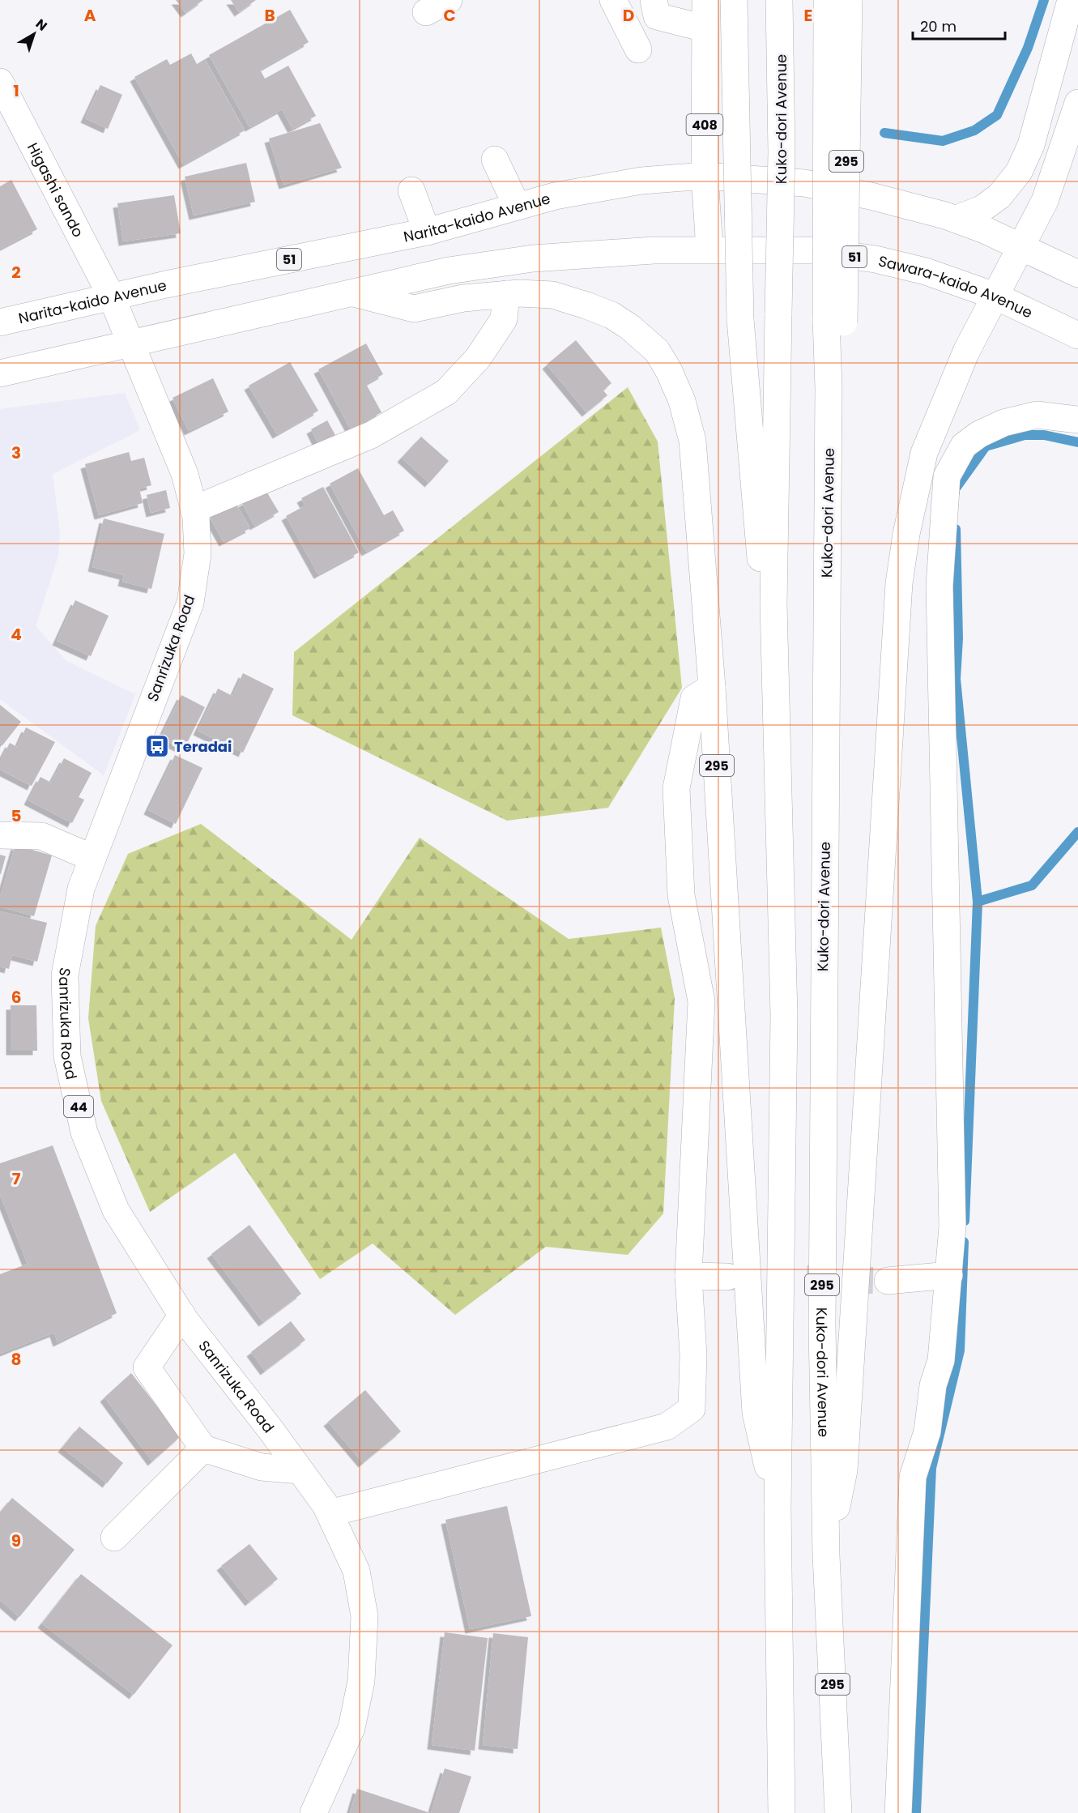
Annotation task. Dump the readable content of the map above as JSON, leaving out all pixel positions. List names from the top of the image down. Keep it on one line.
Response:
{"streets":{"main road":["Kuko-dori Avenue","408","295","Higashi sando","Narita-kaido Avenue","51","Sawara-kaido Avenue","Sanrizuka Road","44"]},"crossings":[["Kuko-dori Avenue","295"],["408","Narita-kaido Avenue"],["408","51"],["408","Sawara-kaido Avenue"],["295","51"],["295","Sawara-kaido Avenue"],["Higashi sando","Narita-kaido Avenue"],["Higashi sando","Sanrizuka Road"],["Narita-kaido Avenue","51"],["Narita-kaido Avenue","Sanrizuka Road"],["51","Sawara-kaido Avenue"],["51","Sanrizuka Road"]],"places":{"bus stop":["Teradai"]},"scale_bar":"20 m","north":"top right","grid":{"columns":["A","B","C","D","E"],"rows":["1","2","3","4","5","6","7","8","9"]}}
